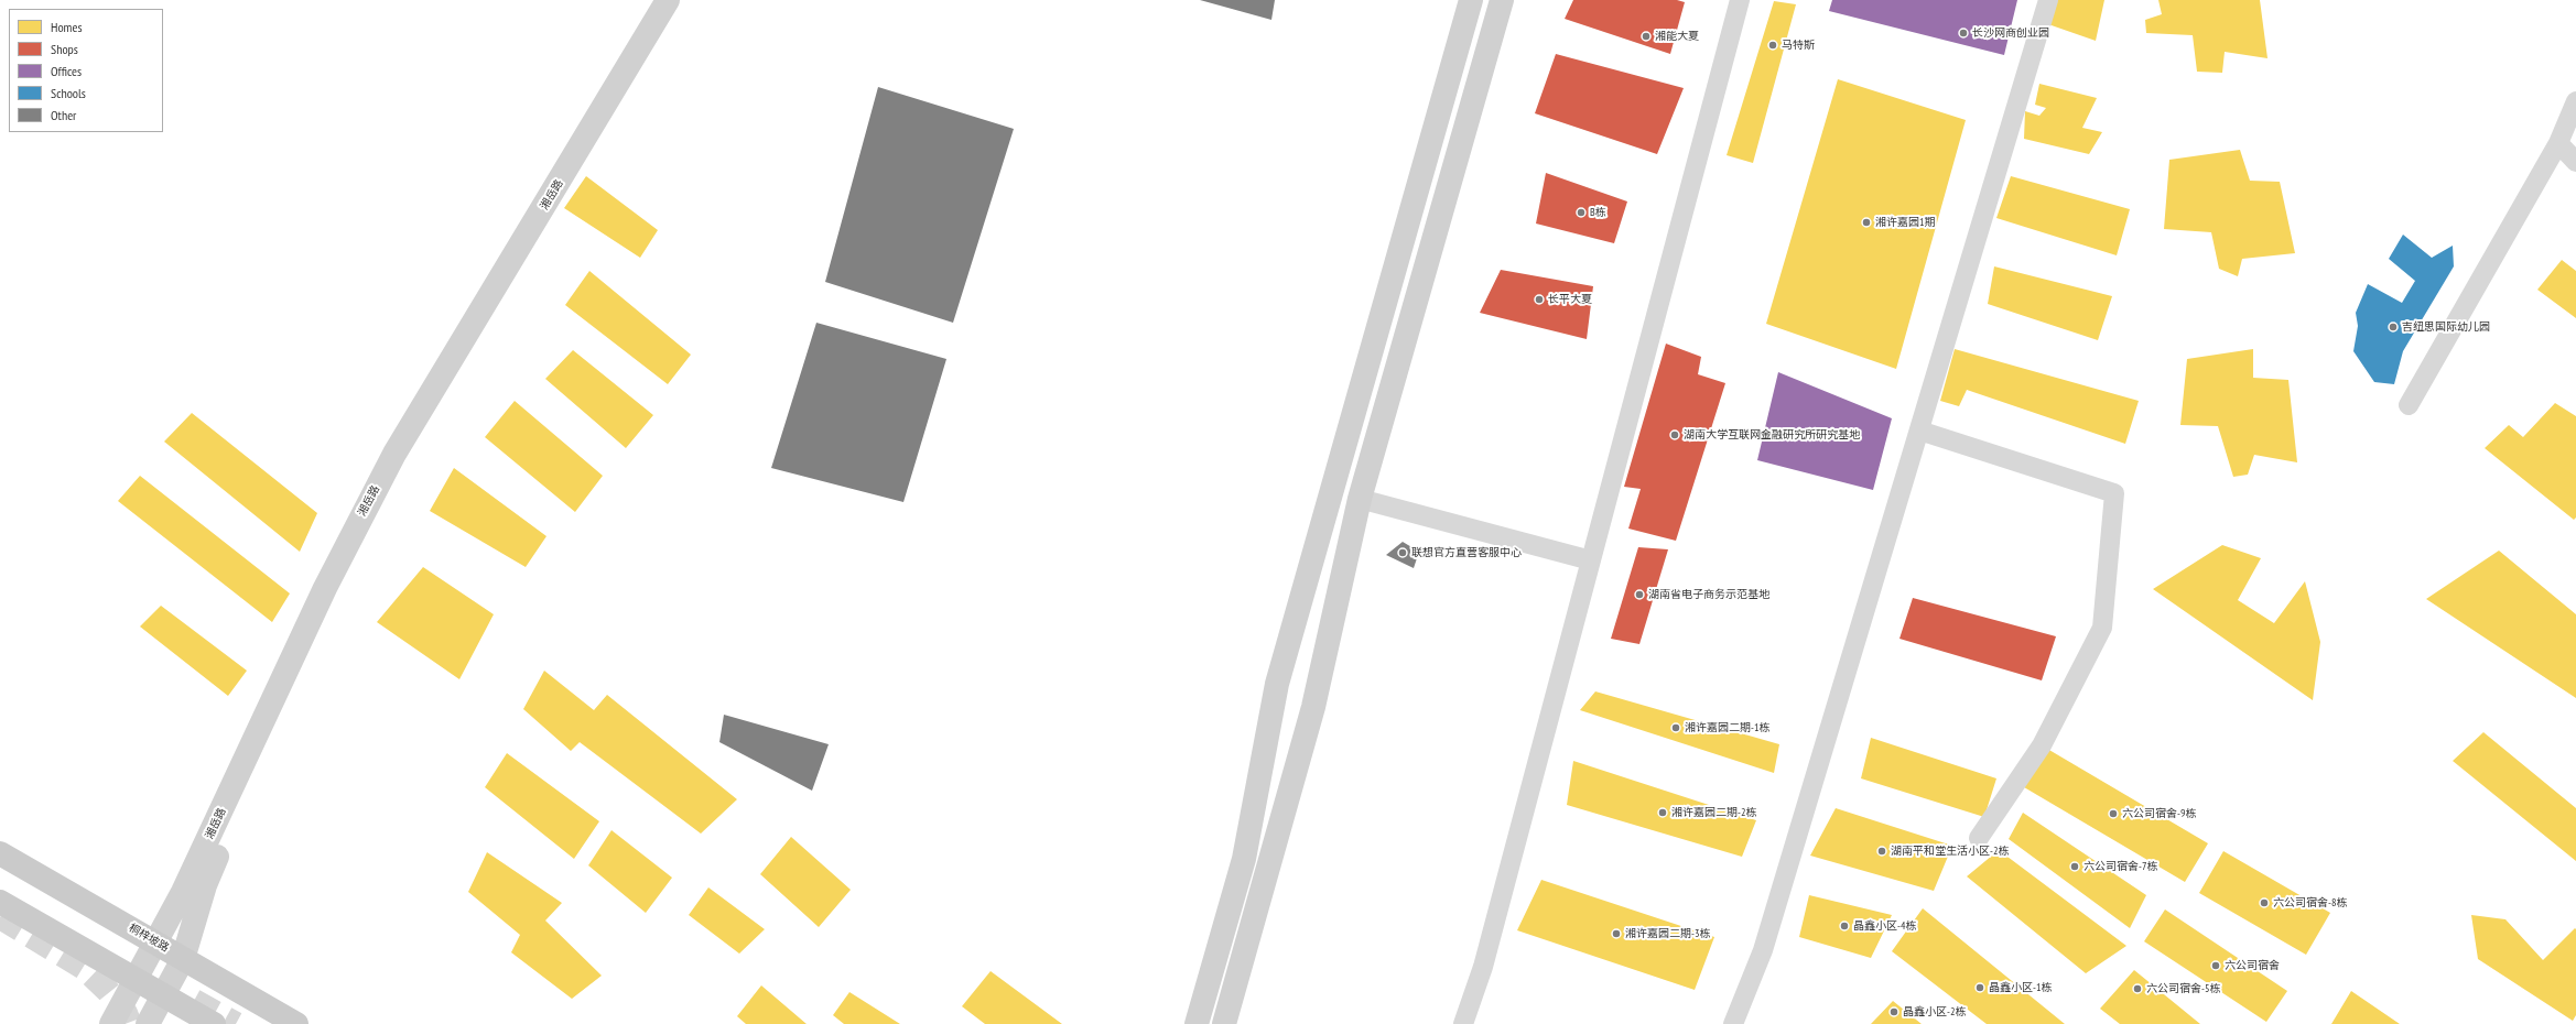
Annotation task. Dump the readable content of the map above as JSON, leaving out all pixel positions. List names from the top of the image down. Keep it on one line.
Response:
{"streets":{"main road":["湘岳路","桐梓坡路"]},"crossings":[["湘岳路","桐梓坡路"]],"places":["长沙网商创业园","湘能大夏","马特斯","B栋","湘许嘉园1期","长平大夏","吉纽思国际幼儿园","湖南大学互联网金融研究所研究基地","联想官方直营客服中心","湖南省电子商务示范基地","湘许嘉园二期-1栋","湘许嘉园二期-2栋","六公司宿舍-9栋","湖南平和堂生活小区-2栋","六公司宿舍-7栋","六公司宿舍-8栋","晶鑫小区-4栋","湘许嘉园二期-3栋","六公司宿舍","晶鑫小区-1栋","六公司宿舍-5栋","晶鑫小区-2栋"],"legend":["Homes","Shops","Offices","Schools","Other"]}
